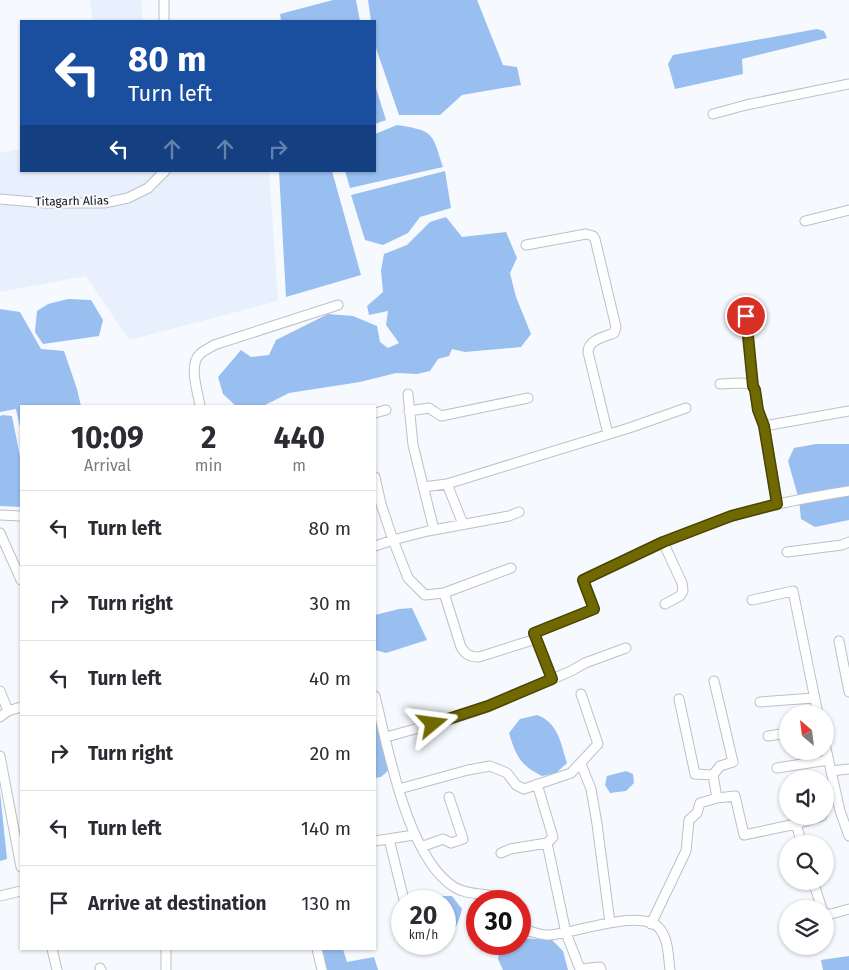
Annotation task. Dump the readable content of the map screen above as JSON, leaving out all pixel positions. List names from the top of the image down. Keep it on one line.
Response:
{"streets":{"street":["Titagarh Alias"]},"north":"top left","page":{"turn":["80 m","Turn left"],"eta":["10:09","Arrival","2","min","440","m"],"list":[{"name":"Turn left","value":"80 m"},{"name":"Turn right","value":"30 m"},{"name":"Turn left","value":"40 m"},{"name":"Turn right","value":"20 m"},{"name":"Turn left","value":"140 m"},{"name":"Arrive at destination","value":"130 m"}],"speed":"20 km/h","limit":"30"}}
